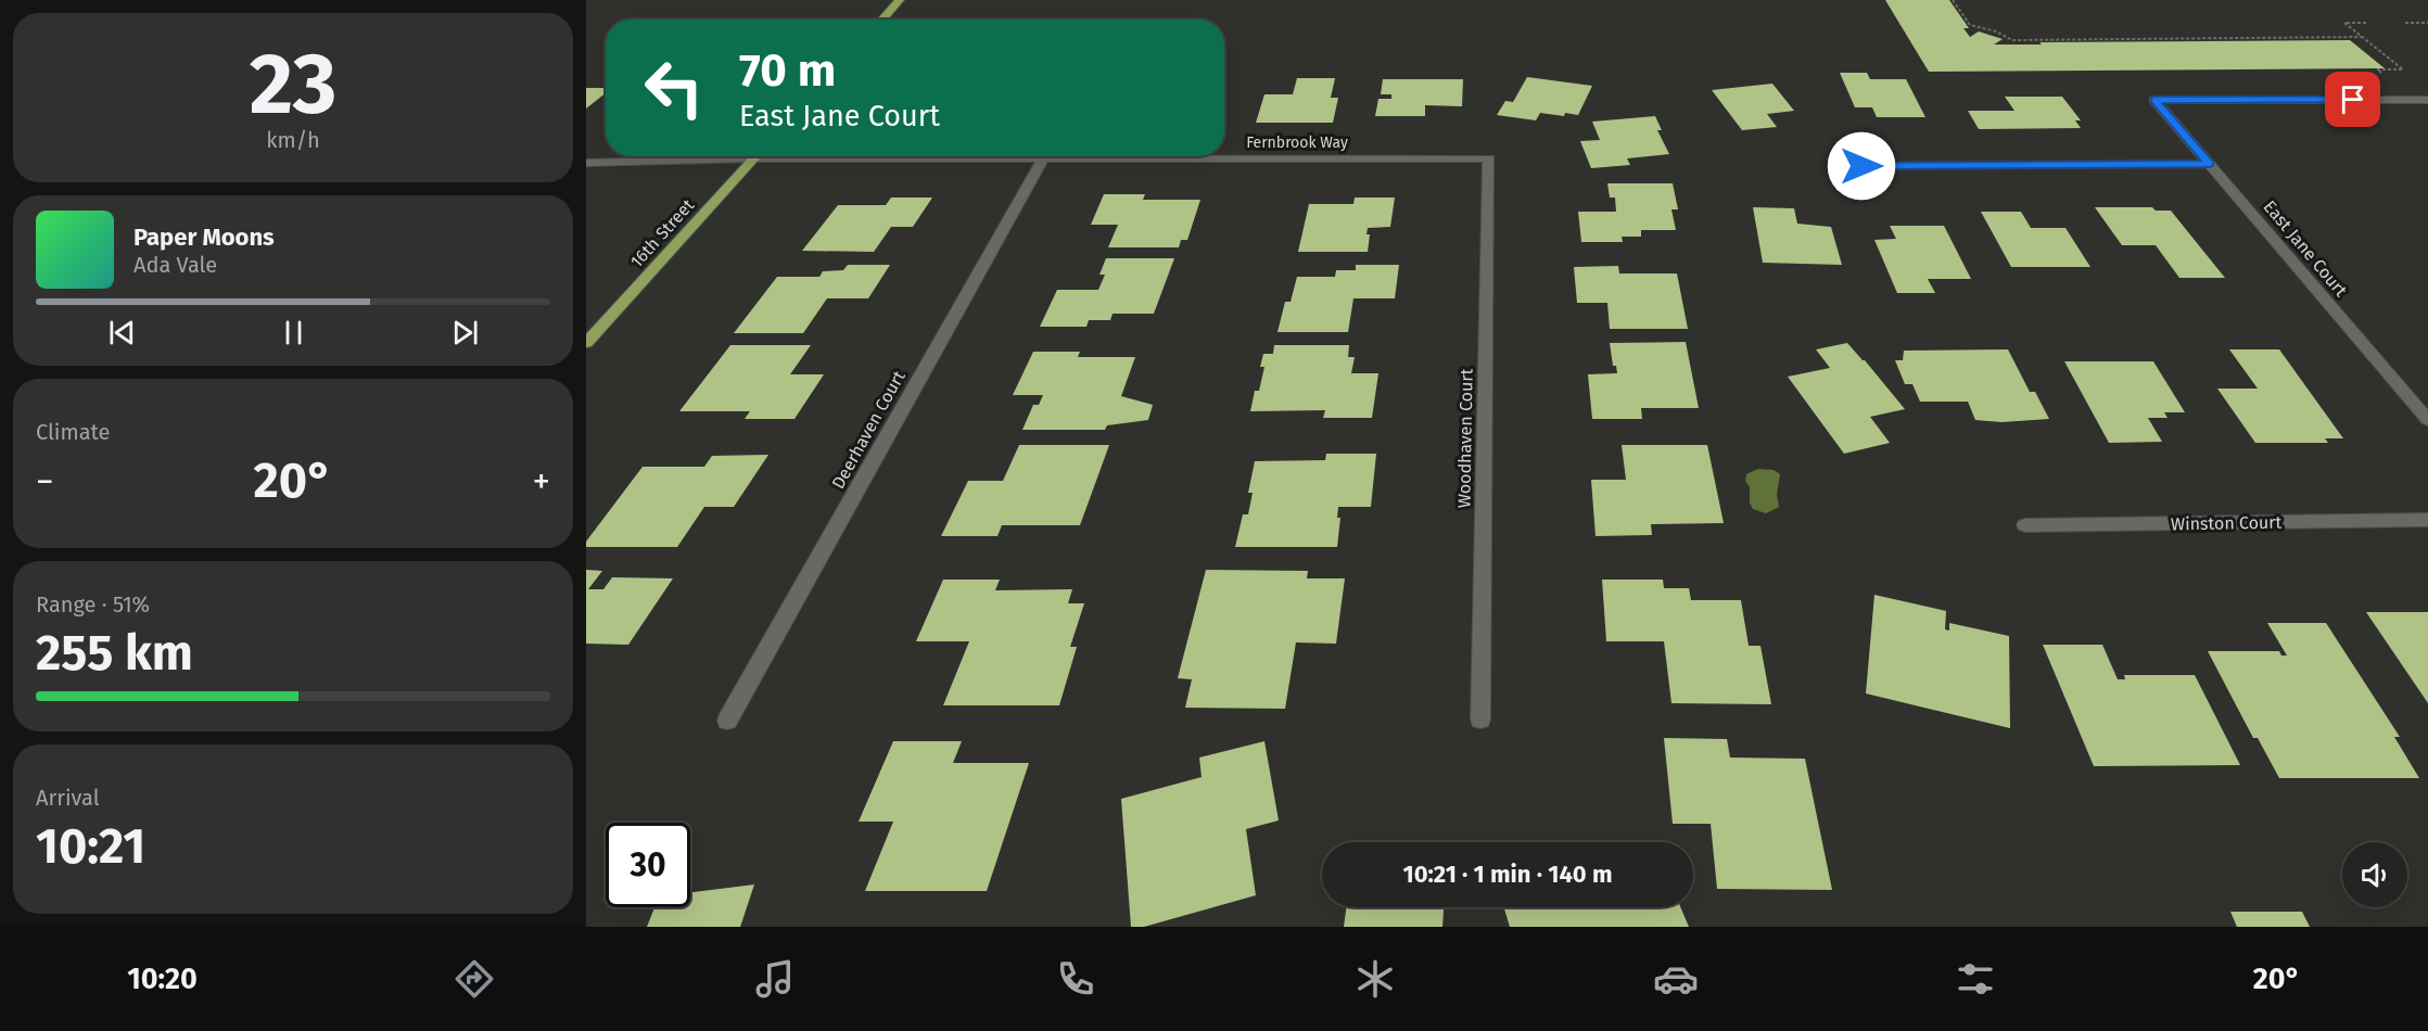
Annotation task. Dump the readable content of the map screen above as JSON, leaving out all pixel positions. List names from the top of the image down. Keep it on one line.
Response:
{"streets":{"main road":["16th Street"],"street":["Fernbrook Way","East Jane Court","Deerhaven Court","Woodhaven Court","Winston Court"]},"crossings":[["Fernbrook Way","16th Street"],["Fernbrook Way","Deerhaven Court"],["Fernbrook Way","Woodhaven Court"]],"page":{"tile":[["23","km/h"],"Climate",["Range · 51%","255 km"],["Arrival","10:21"]],"turn":["70 m","East Jane Court"],"song":["Paper Moons","Ada Vale"],"heat":["−","20°","+"],"limit":"30","trip":"10:21 · 1 min · 140 m","tabs":["10:20","20°"]}}
